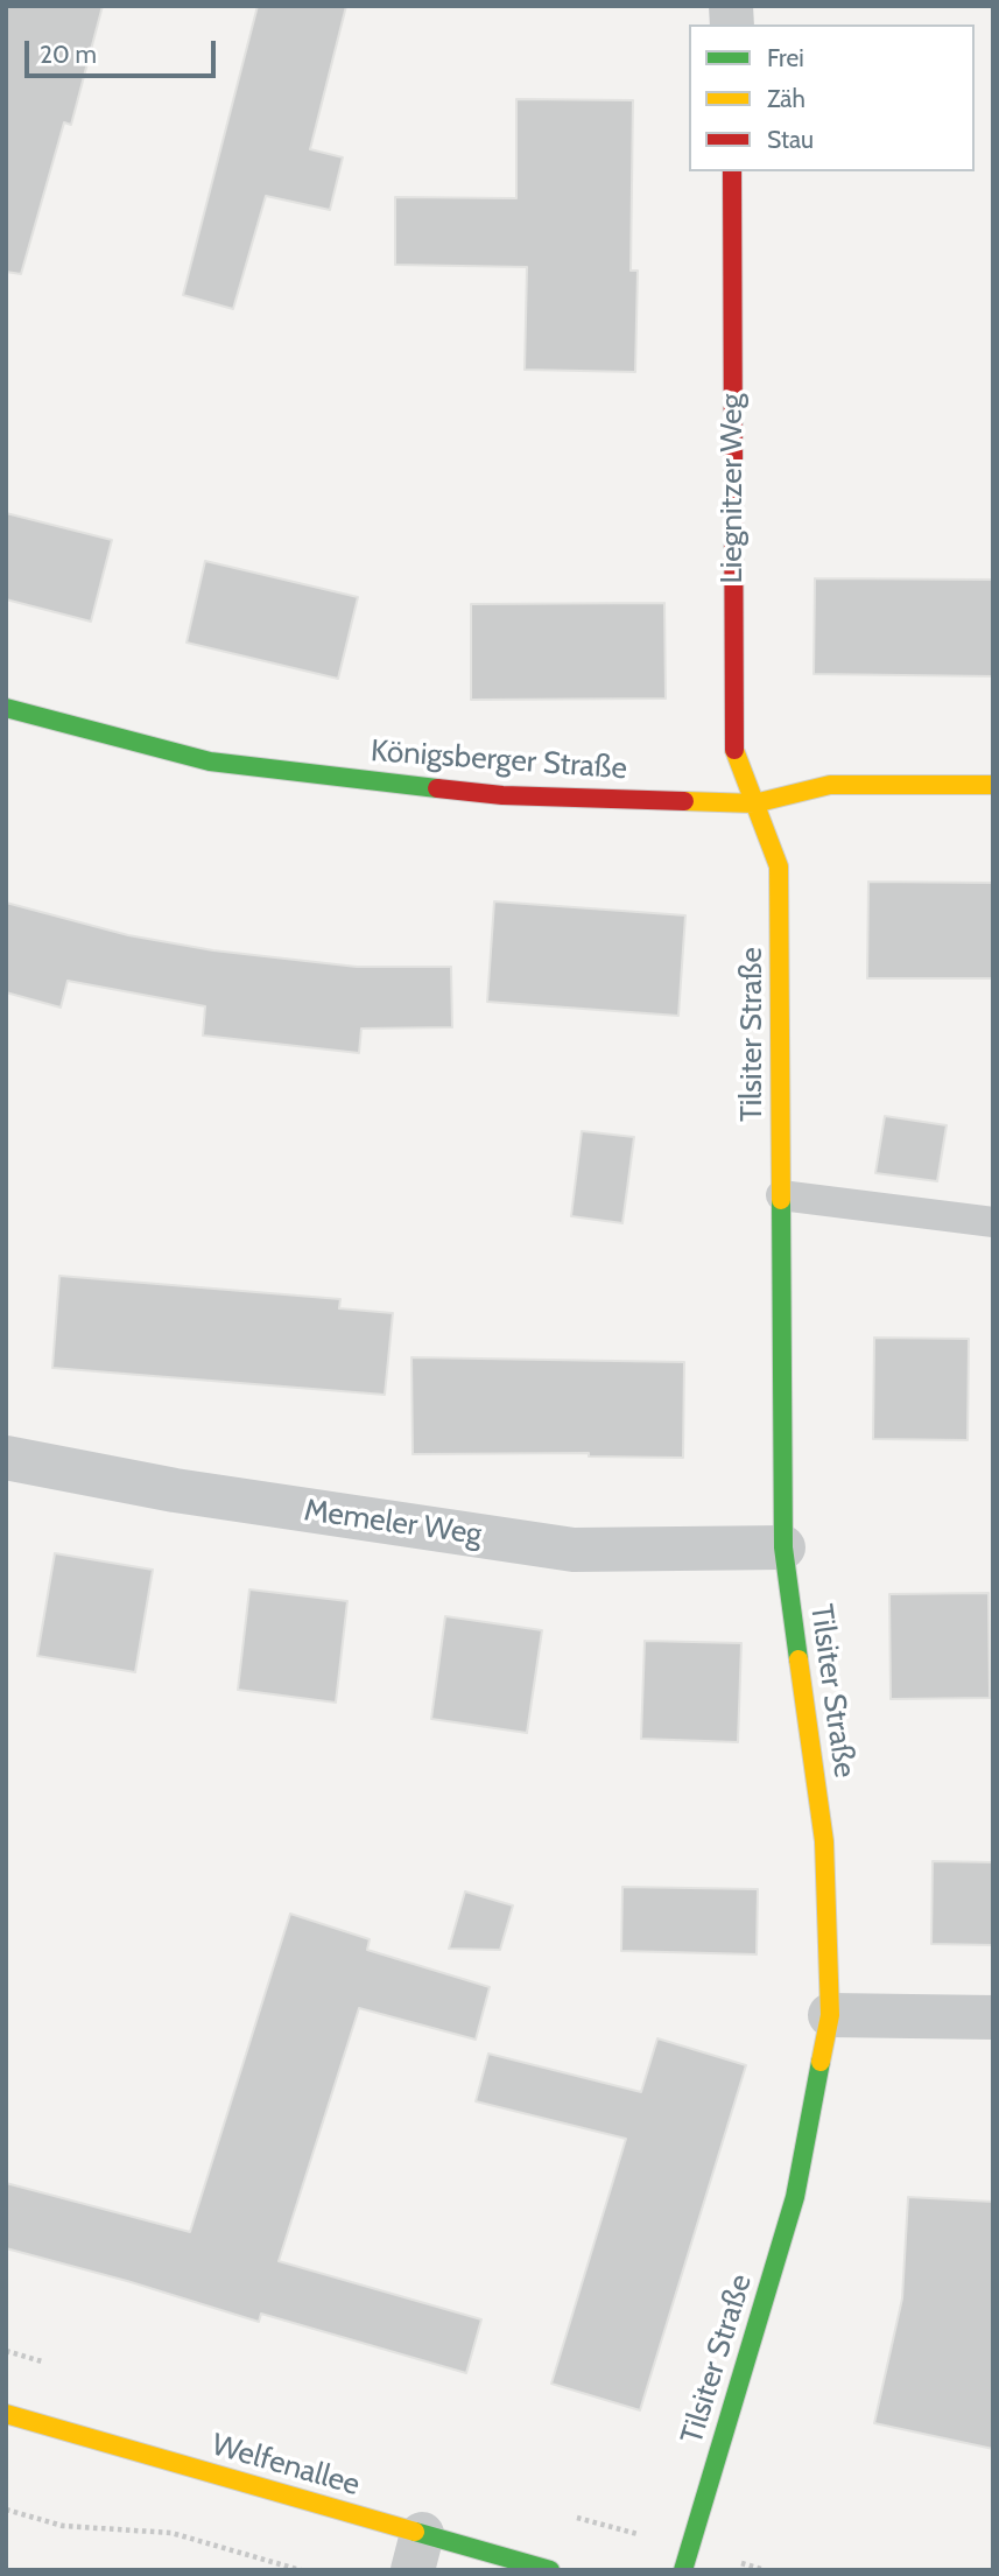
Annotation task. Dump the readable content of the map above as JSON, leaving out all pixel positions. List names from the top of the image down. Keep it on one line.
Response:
{"streets":{"street":["Liegnitzer Weg","Königsberger Straße","Tilsiter Straße","Memeler Weg","Welfenallee"]},"crossings":[["Liegnitzer Weg","Königsberger Straße"],["Liegnitzer Weg","Tilsiter Straße"],["Königsberger Straße","Tilsiter Straße"],["Tilsiter Straße","Memeler Weg"]],"legend":["Frei","Zäh","Stau"],"scale_bar":"20 m"}
